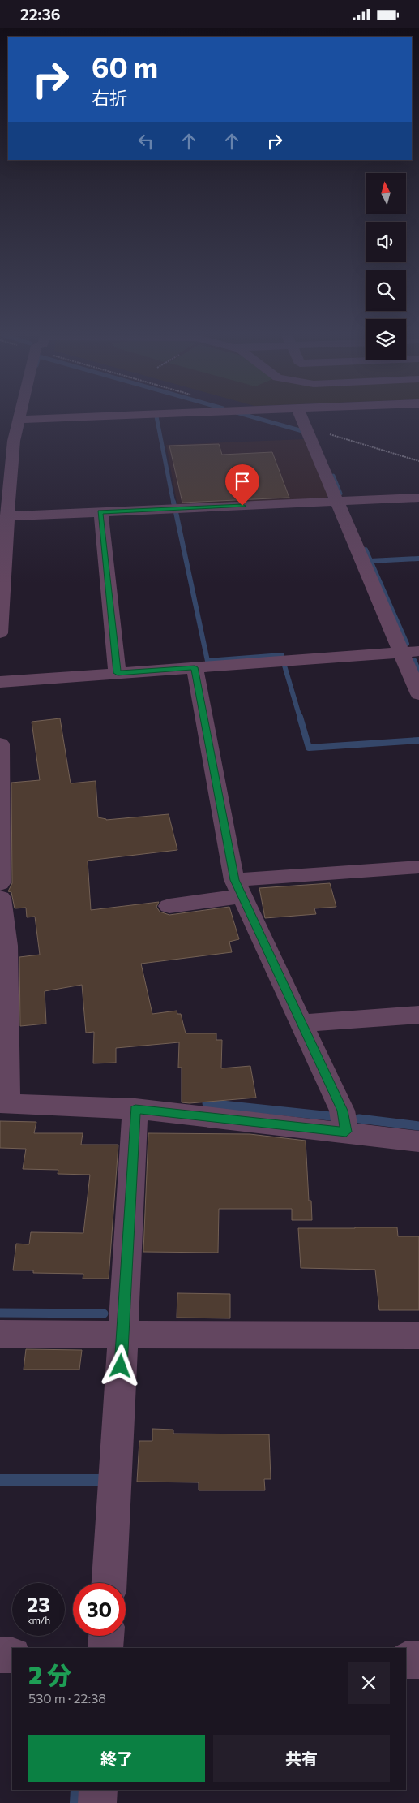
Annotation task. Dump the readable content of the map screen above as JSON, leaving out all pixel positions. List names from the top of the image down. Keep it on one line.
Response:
{"north":"top","page":{"status":"22:36","turn":["60 m","右折"],"speed":"23 km/h","limit":"30","heading":["2 分","530 m · 22:38"],"buttons":["終了","共有"]}}
